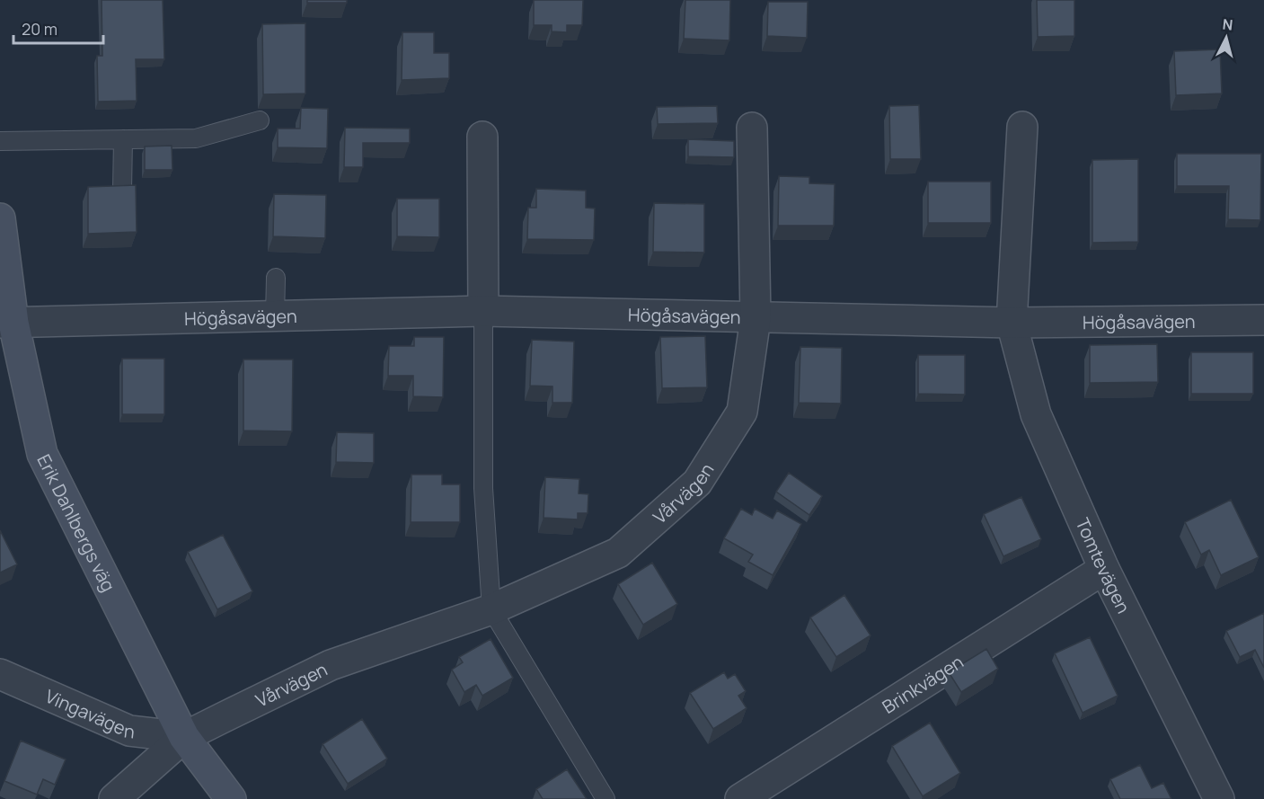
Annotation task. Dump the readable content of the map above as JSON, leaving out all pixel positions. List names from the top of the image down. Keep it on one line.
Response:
{"streets":{"street":["Högåsavägen","Vårvägen","Erik Dahlbergs väg","Tomtevägen","Brinkvägen","Vingavägen"]},"crossings":[["Högåsavägen","Vårvägen"],["Högåsavägen","Erik Dahlbergs väg"],["Högåsavägen","Tomtevägen"],["Vårvägen","Erik Dahlbergs väg"],["Vårvägen","Vingavägen"],["Erik Dahlbergs väg","Vingavägen"],["Tomtevägen","Brinkvägen"]],"scale_bar":"20 m","north":"top"}
